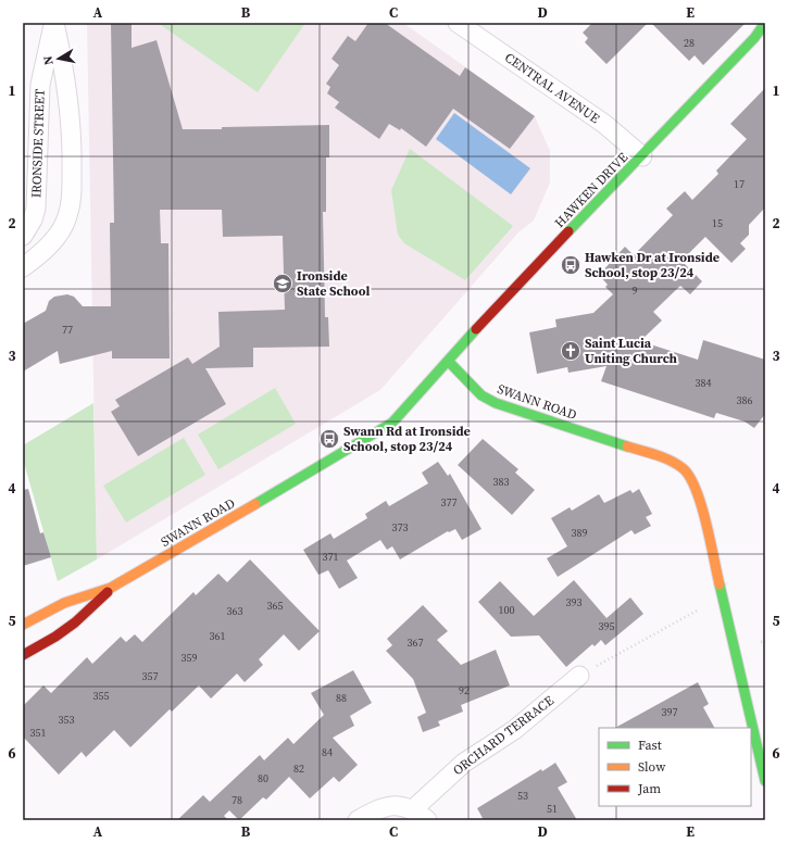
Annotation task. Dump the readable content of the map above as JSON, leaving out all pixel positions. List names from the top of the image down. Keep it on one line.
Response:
{"streets":{"main road":["HAWKEN DRIVE","SWANN ROAD"],"street":["CENTRAL AVENUE","IRONSIDE STREET","ORCHARD TERRACE"]},"crossings":[["CENTRAL AVENUE","HAWKEN DRIVE"],["HAWKEN DRIVE","SWANN ROAD"]],"places":{"bus stop":["Hawken Dr at Ironside School, stop 23/24","Swann Rd at Ironside School, stop 23/24"],"school or university":["Ironside State School"],"church":["Saint Lucia Uniting Church"]},"house_numbers":["28","17","15","9","77","384","386","383","377","373","389","371","393","365","100","363","395","361","367","359","357","92","355","88","397","353","351","84","82","80","53","78","51"],"legend":["Fast","Slow","Jam"],"north":"left","grid":{"columns":["A","B","C","D","E"],"rows":["1","2","3","4","5","6"]}}
